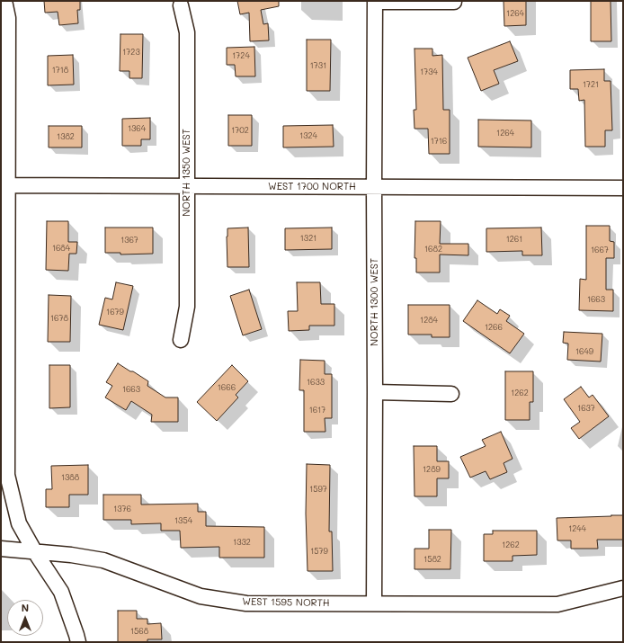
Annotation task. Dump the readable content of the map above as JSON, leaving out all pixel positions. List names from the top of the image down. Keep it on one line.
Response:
{"streets":{"street":["NORTH 1350 WEST","WEST 1700 NORTH","NORTH 1300 WEST","WEST 1595 NORTH"]},"crossings":[["NORTH 1350 WEST","WEST 1700 NORTH"],["WEST 1700 NORTH","NORTH 1300 WEST"],["NORTH 1300 WEST","WEST 1595 NORTH"]],"house_numbers":["1264","1723","1724","1731","1718","1734","1721","1364","1702","1264","1324","1382","1716","1321","1261","1367","1684","1682","1667","1663","1679","1678","1284","1266","1649","1633","1666","1663","1262","1637","1617","1289","1388","1597","1376","1354","1244","1332","1262","1579","1582","1568"],"north":"top"}
